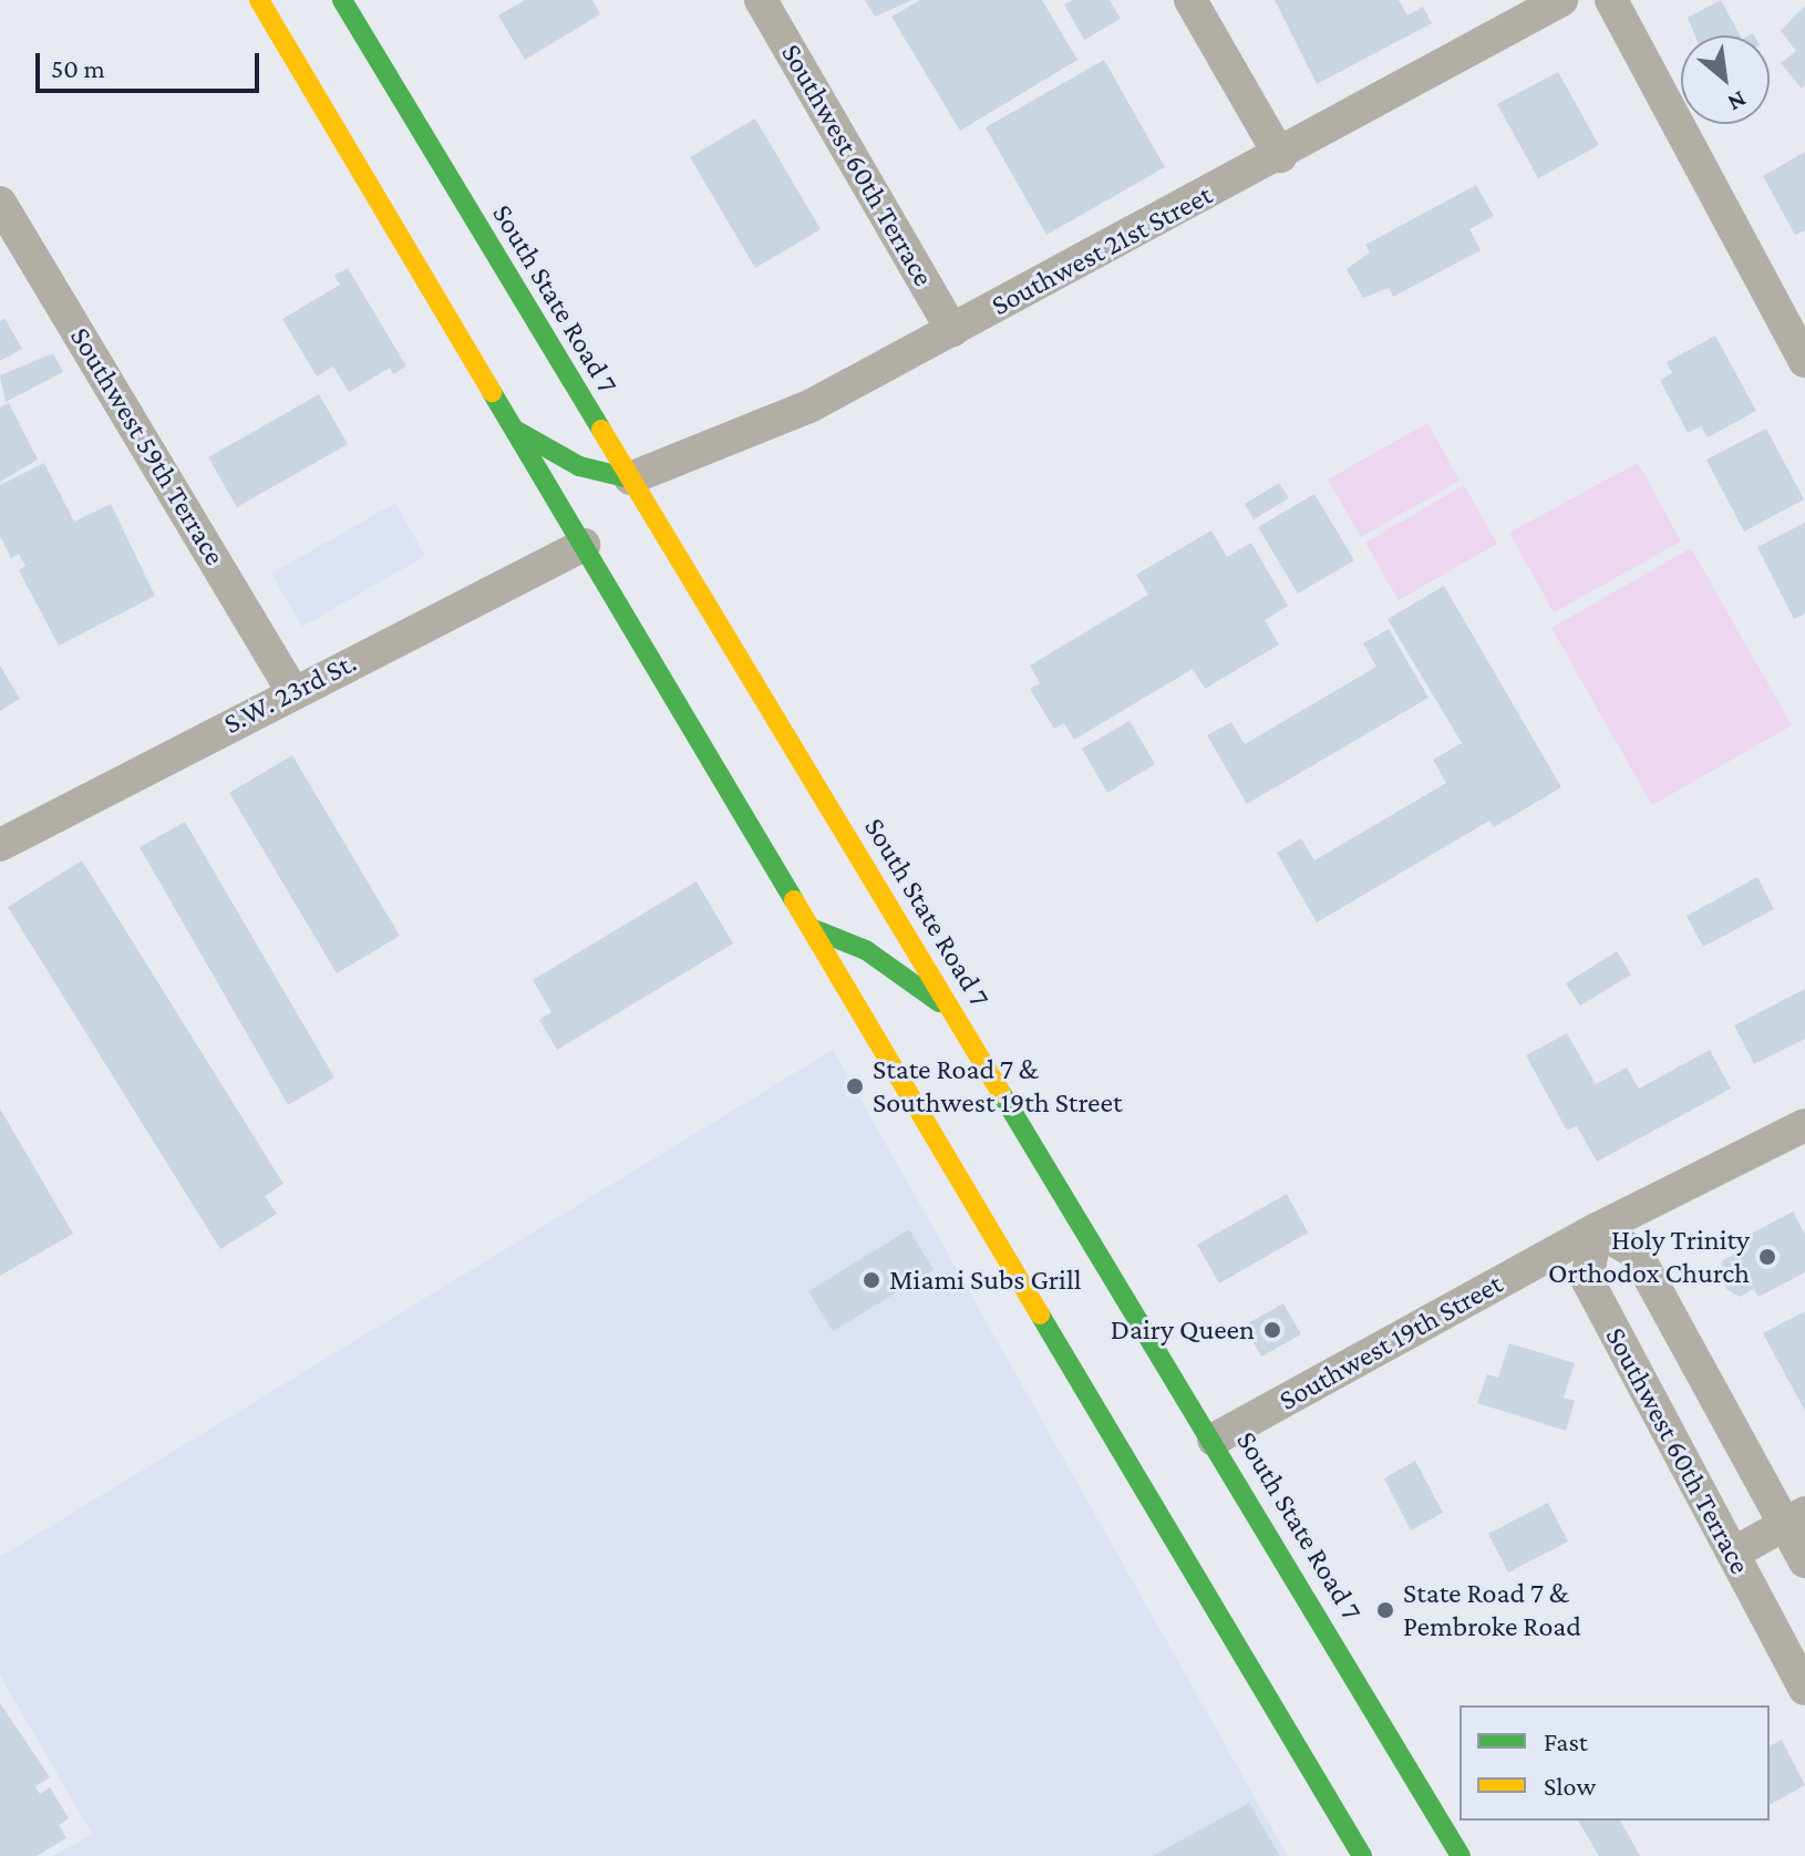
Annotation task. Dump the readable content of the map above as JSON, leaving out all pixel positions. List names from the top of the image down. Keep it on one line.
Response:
{"streets":{"main road":["South State Road 7"],"street":["Southwest 60th Terrace","Southwest 21st Street","Southwest 59th Terrace","S.W. 23rd St.","Southwest 19th Street"]},"crossings":[["Southwest 60th Terrace","Southwest 21st Street"],["Southwest 60th Terrace","Southwest 19th Street"],["Southwest 21st Street","South State Road 7"],["South State Road 7","Southwest 19th Street"],["Southwest 59th Terrace","S.W. 23rd St."]],"places":["State Road 7 & Southwest 19th Street","Holy Trinity Orthodox Church","Miami Subs Grill","Dairy Queen","State Road 7 & Pembroke Road"],"legend":["Fast","Slow"],"scale_bar":"50 m","north":"bottom right"}
